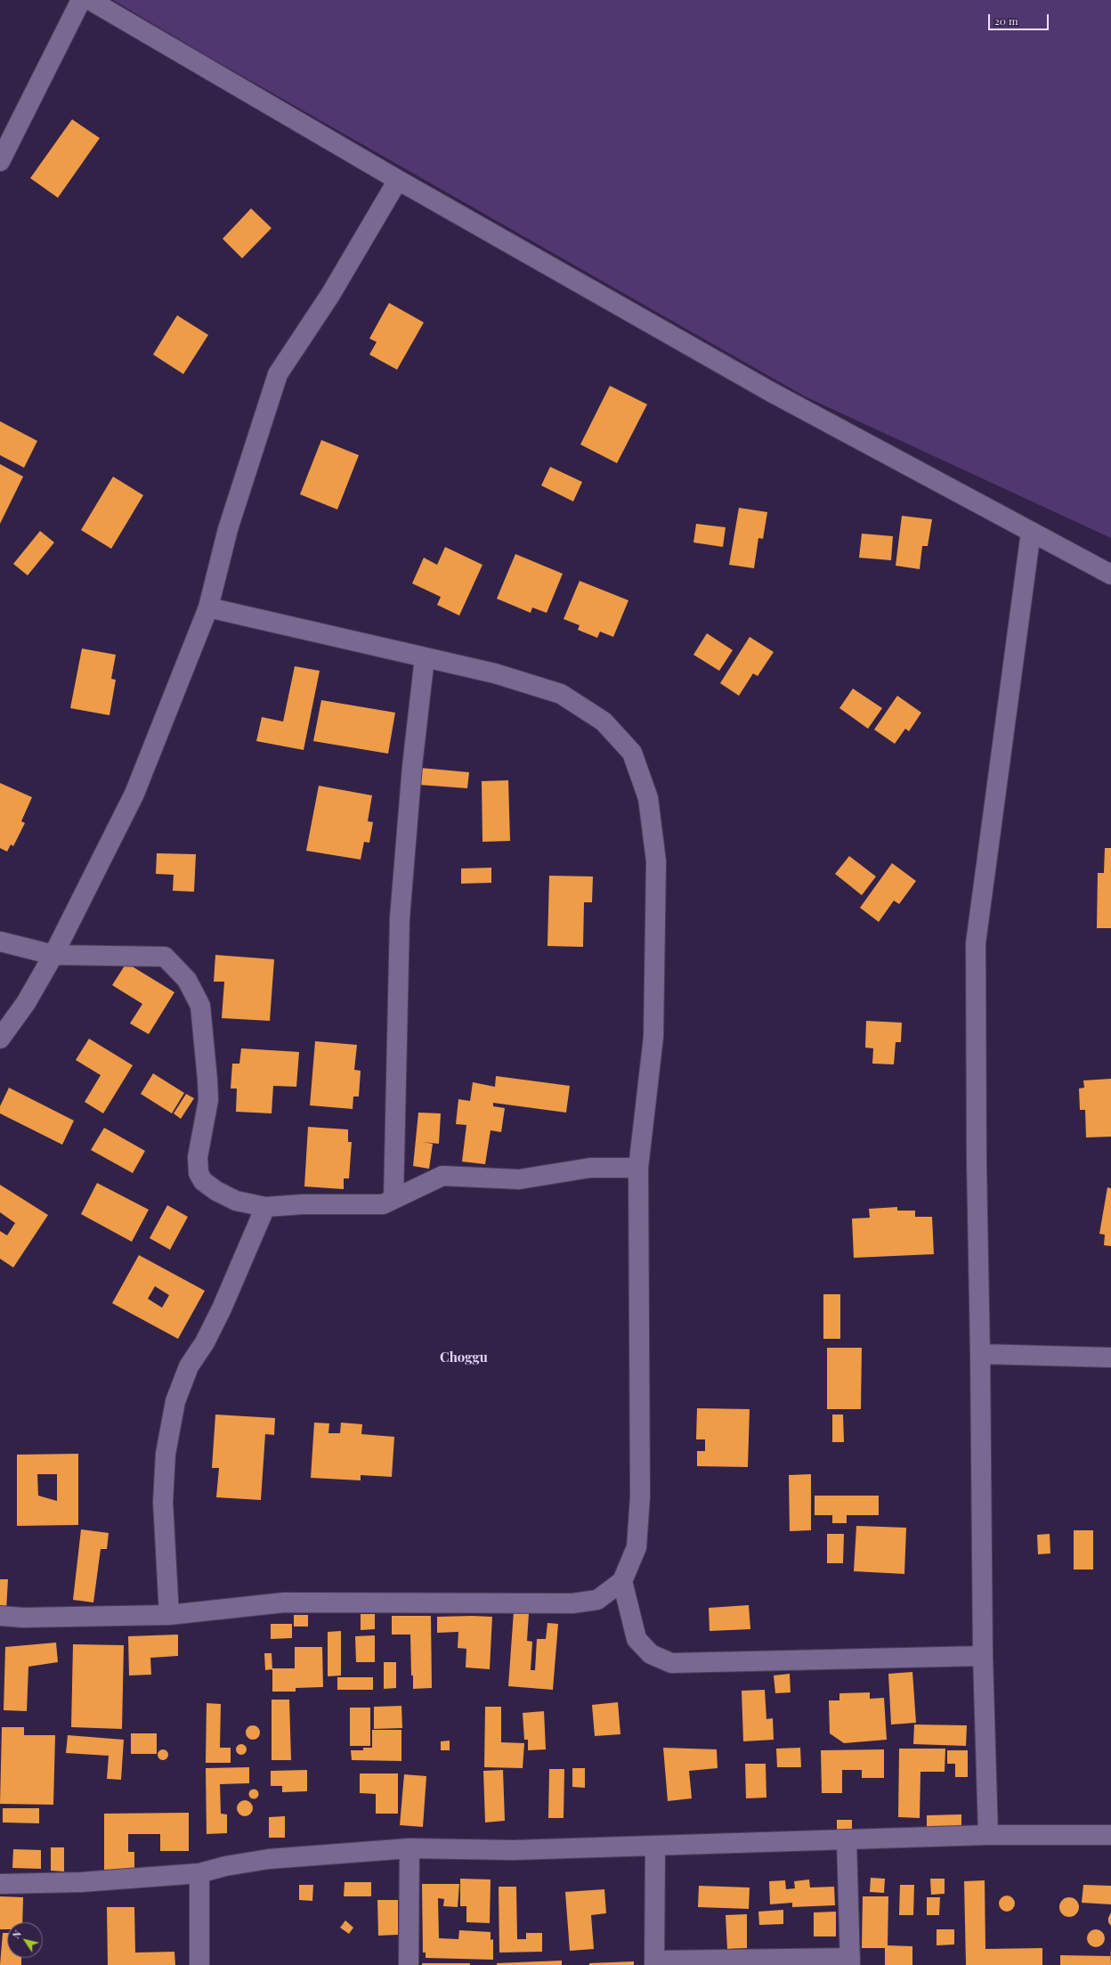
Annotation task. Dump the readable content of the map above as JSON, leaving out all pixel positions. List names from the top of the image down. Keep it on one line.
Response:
{"districts":["Choggu"],"scale_bar":"20 m","north":"top left"}
